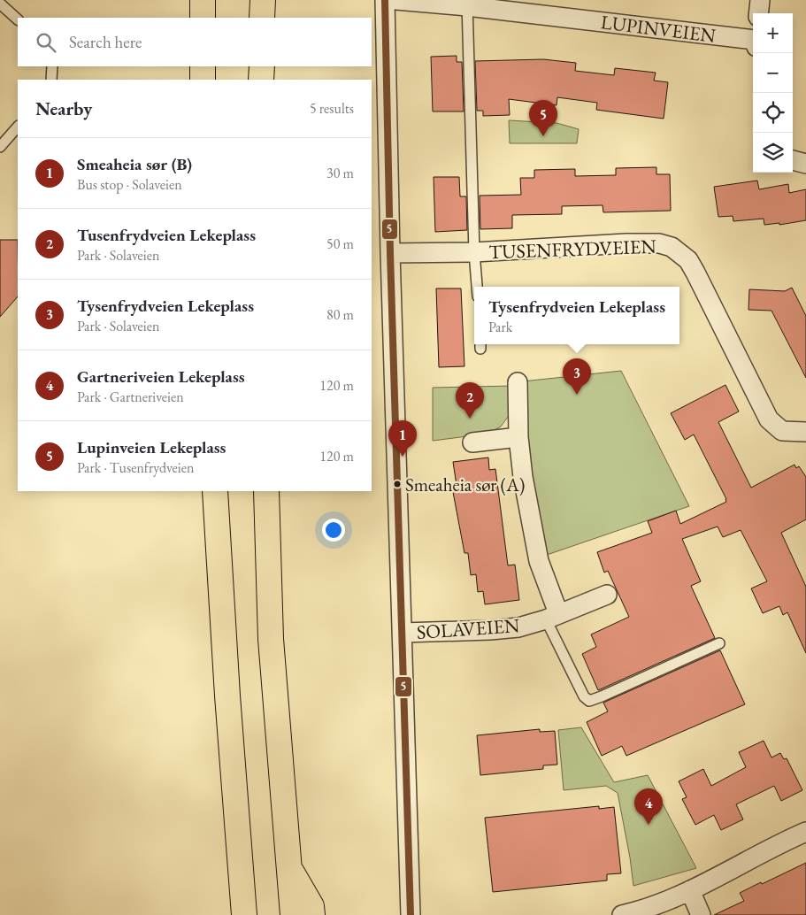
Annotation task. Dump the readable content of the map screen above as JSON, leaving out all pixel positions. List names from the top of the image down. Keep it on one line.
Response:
{"streets":{"street":["LUPINVEIEN","TUSENFRYDVEIEN","SOLAVEIEN"]},"crossings":[["TUSENFRYDVEIEN","SOLAVEIEN"]],"places":["Smeaheia sør (A)"],"lines":["transit line 5"],"page":{"map_buttons":["+","−"],"search":"Search here","heading":["Nearby","5 results"],"pins":["5","3","2","1","4"],"list":[{"mark":"1","name":"Smeaheia sør (B)","note":"Bus stop · Solaveien","value":"30 m"},{"mark":"2","name":"Tusenfrydveien Lekeplass","note":"Park · Solaveien","value":"50 m"},{"mark":"3","name":"Tysenfrydveien Lekeplass","note":"Park · Solaveien","value":"80 m"},{"mark":"4","name":"Gartneriveien Lekeplass","note":"Park · Gartneriveien","value":"120 m"},{"mark":"5","name":"Lupinveien Lekeplass","note":"Park · Tusenfrydveien","value":"120 m"}],"popup":["Tysenfrydveien Lekeplass","Park"]}}
